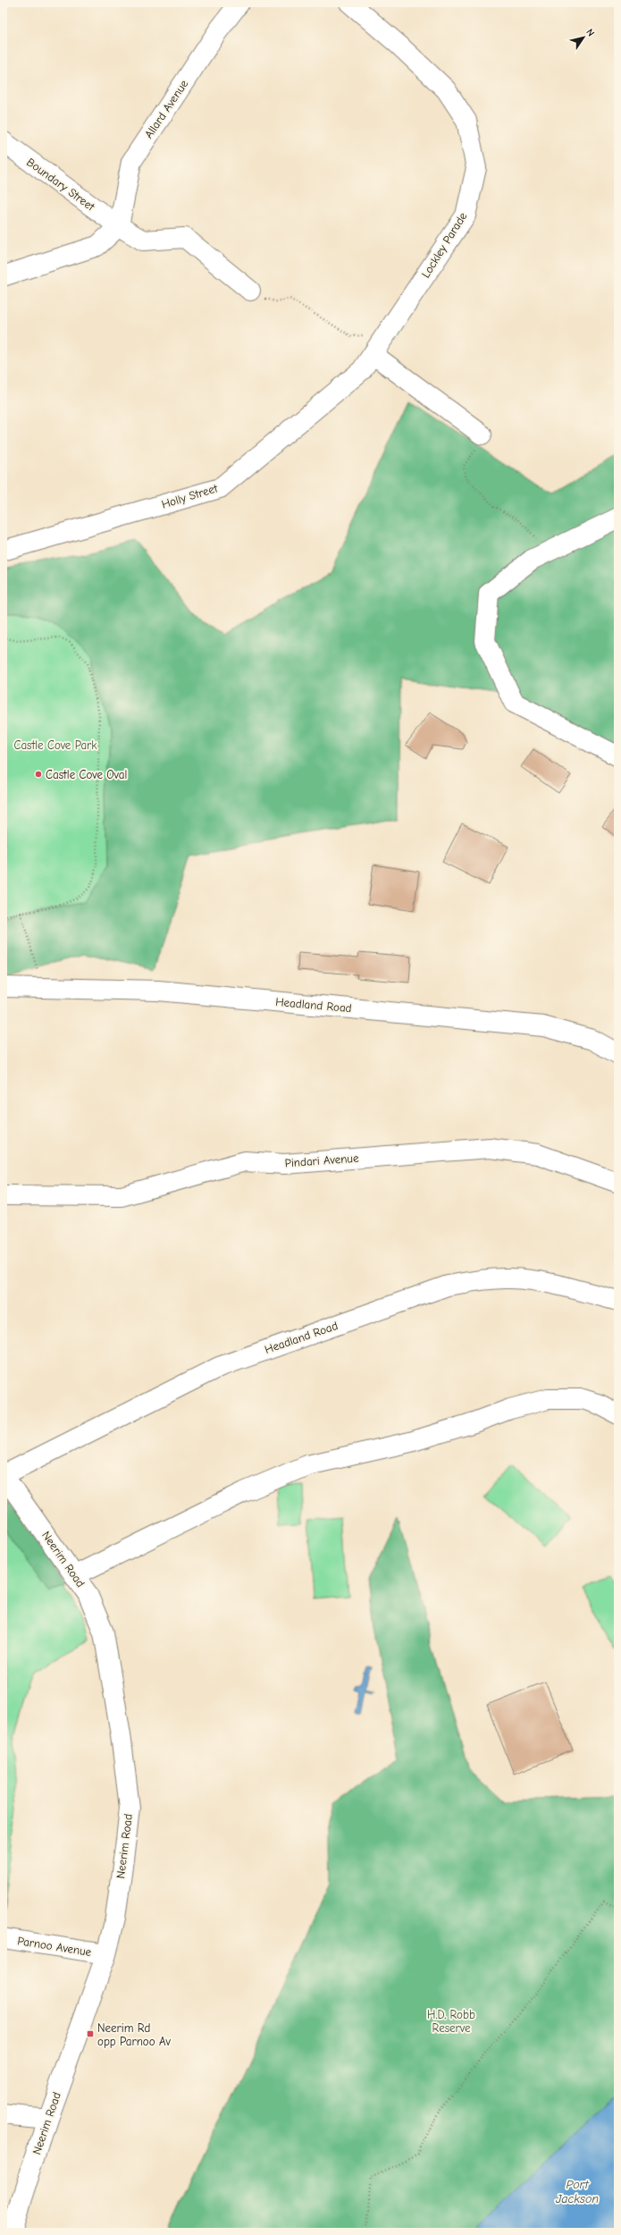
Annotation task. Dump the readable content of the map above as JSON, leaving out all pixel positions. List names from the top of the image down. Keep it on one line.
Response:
{"streets":{"street":["Allard Avenue","Boundary Street","Lockley Parade","Holly Street","Headland Road","Pindari Avenue","Neerim Road","Parnoo Avenue"]},"crossings":[["Allard Avenue","Boundary Street"],["Lockley Parade","Holly Street"],["Headland Road","Neerim Road"],["Neerim Road","Parnoo Avenue"]],"water":["Port Jackson"],"parks":["Castle Cove Park","H.D. Robb Reserve"],"places":{"other":["Castle Cove Oval"],"transit":["Neerim Rd opp Parnoo Av"]},"north":"top right"}
